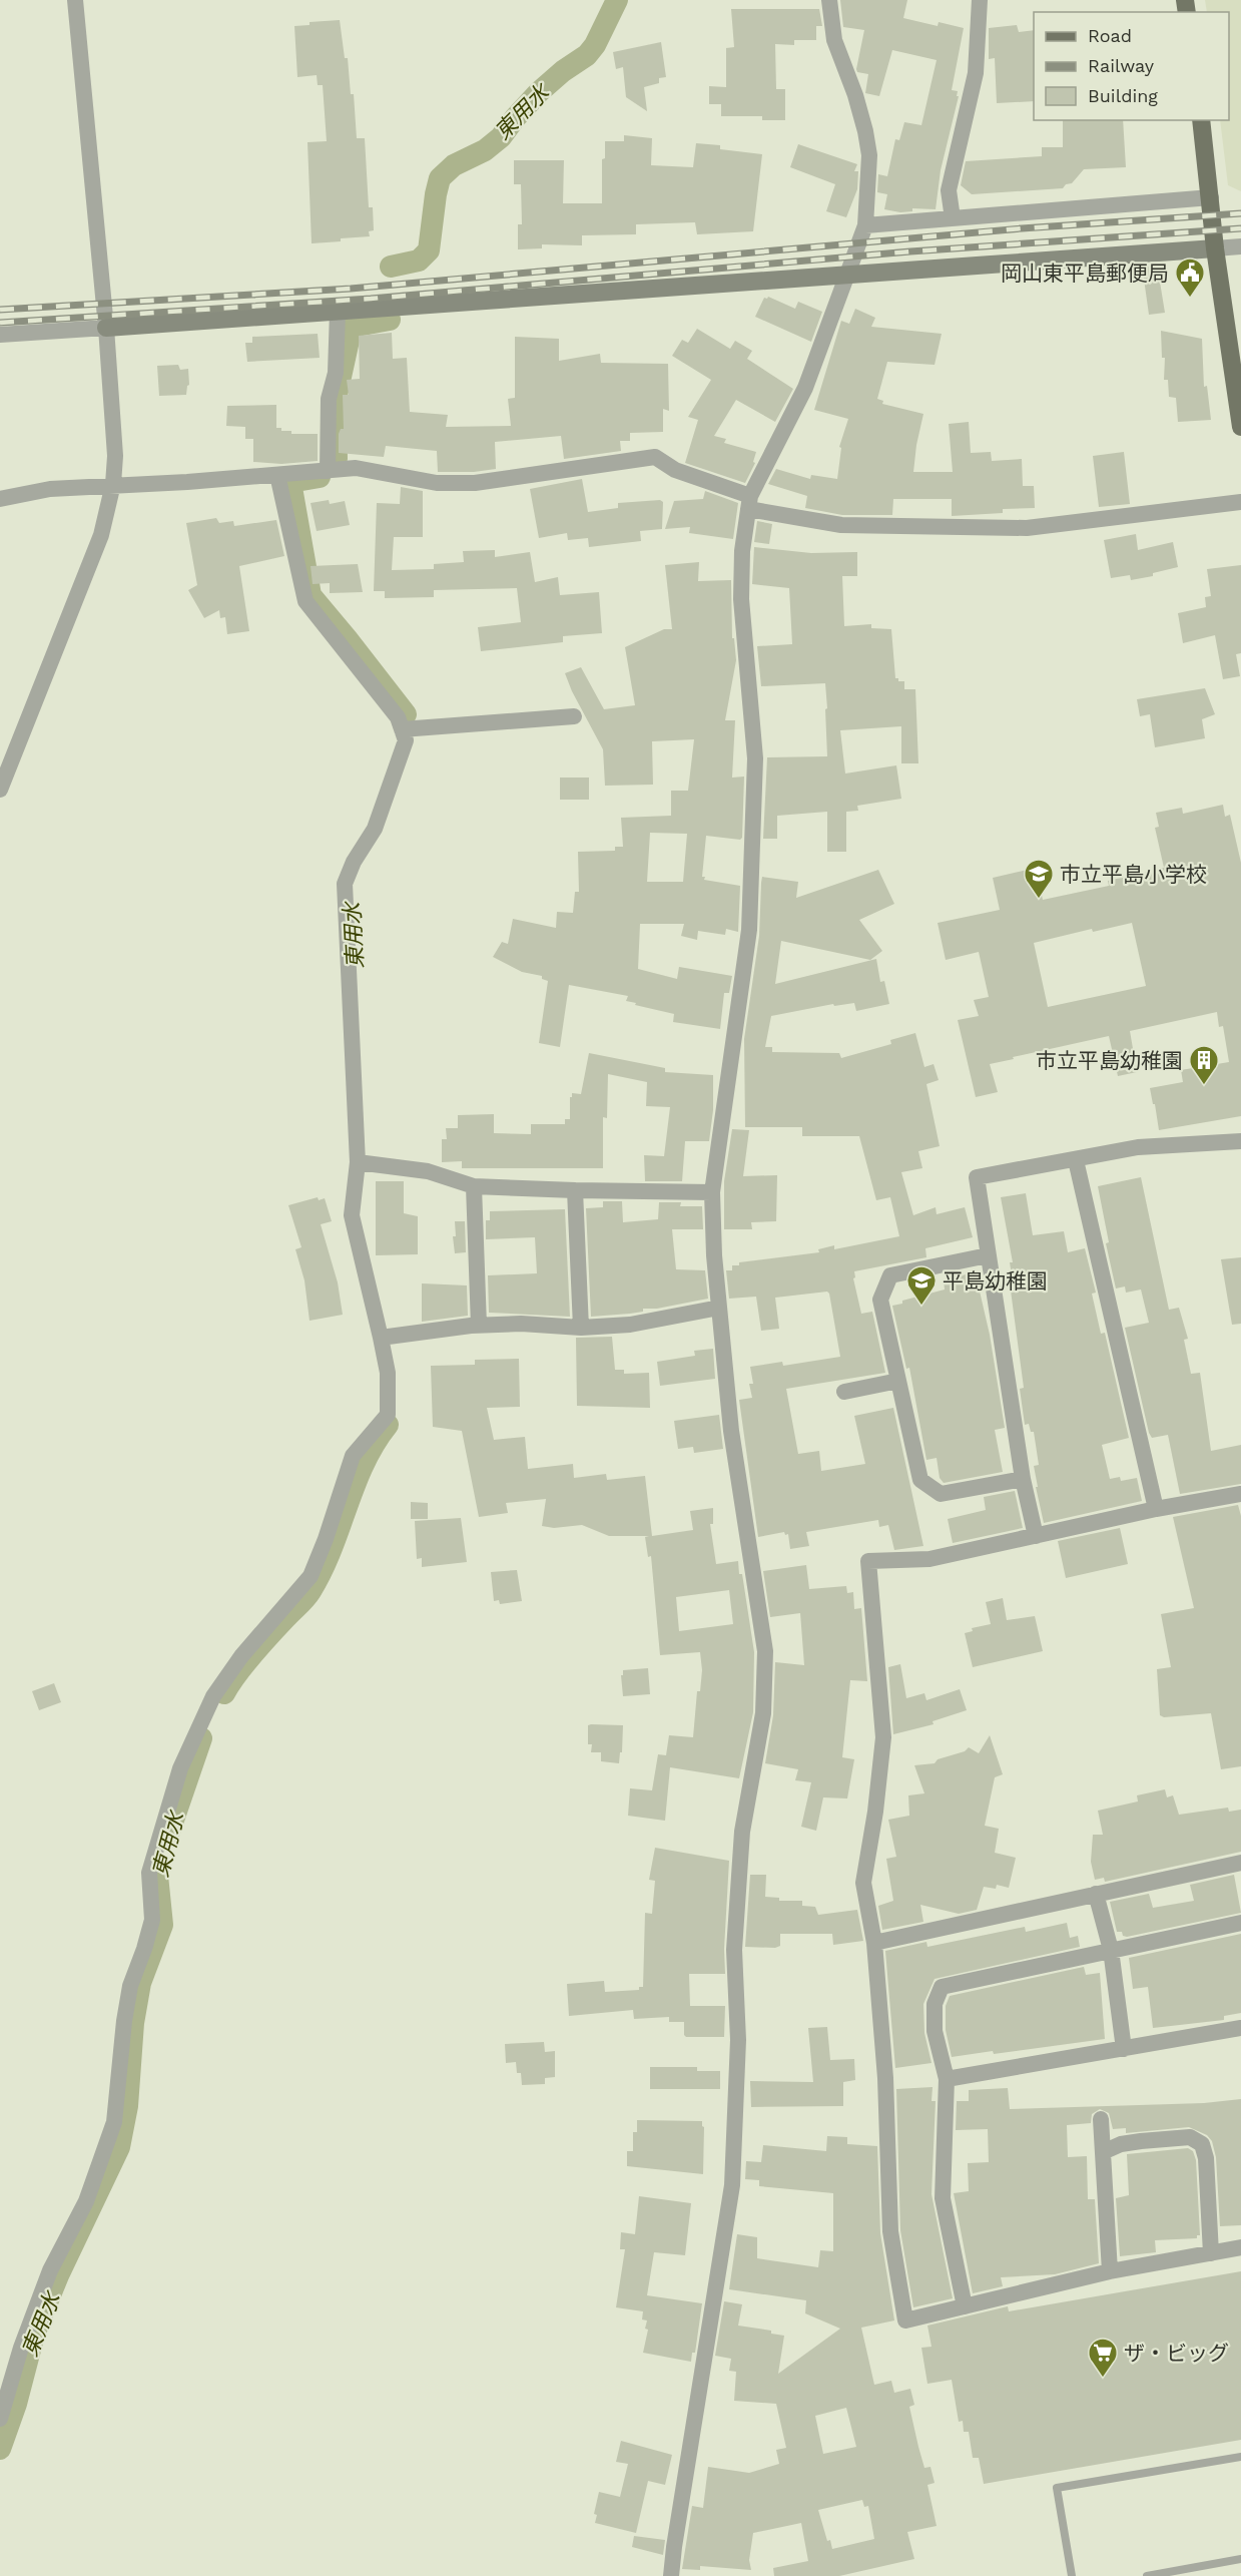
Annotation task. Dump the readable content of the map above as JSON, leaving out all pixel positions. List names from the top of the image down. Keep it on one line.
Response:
{"water":["東用水"],"places":{"public building":["岡山東平島郵便局"],"school or university":["市立平島小学校","平島幼稚園"],"building":["市立平島幼稚園"],"supermarket":["ザ・ビッグ"]},"legend":["Road","Railway","Building"]}
